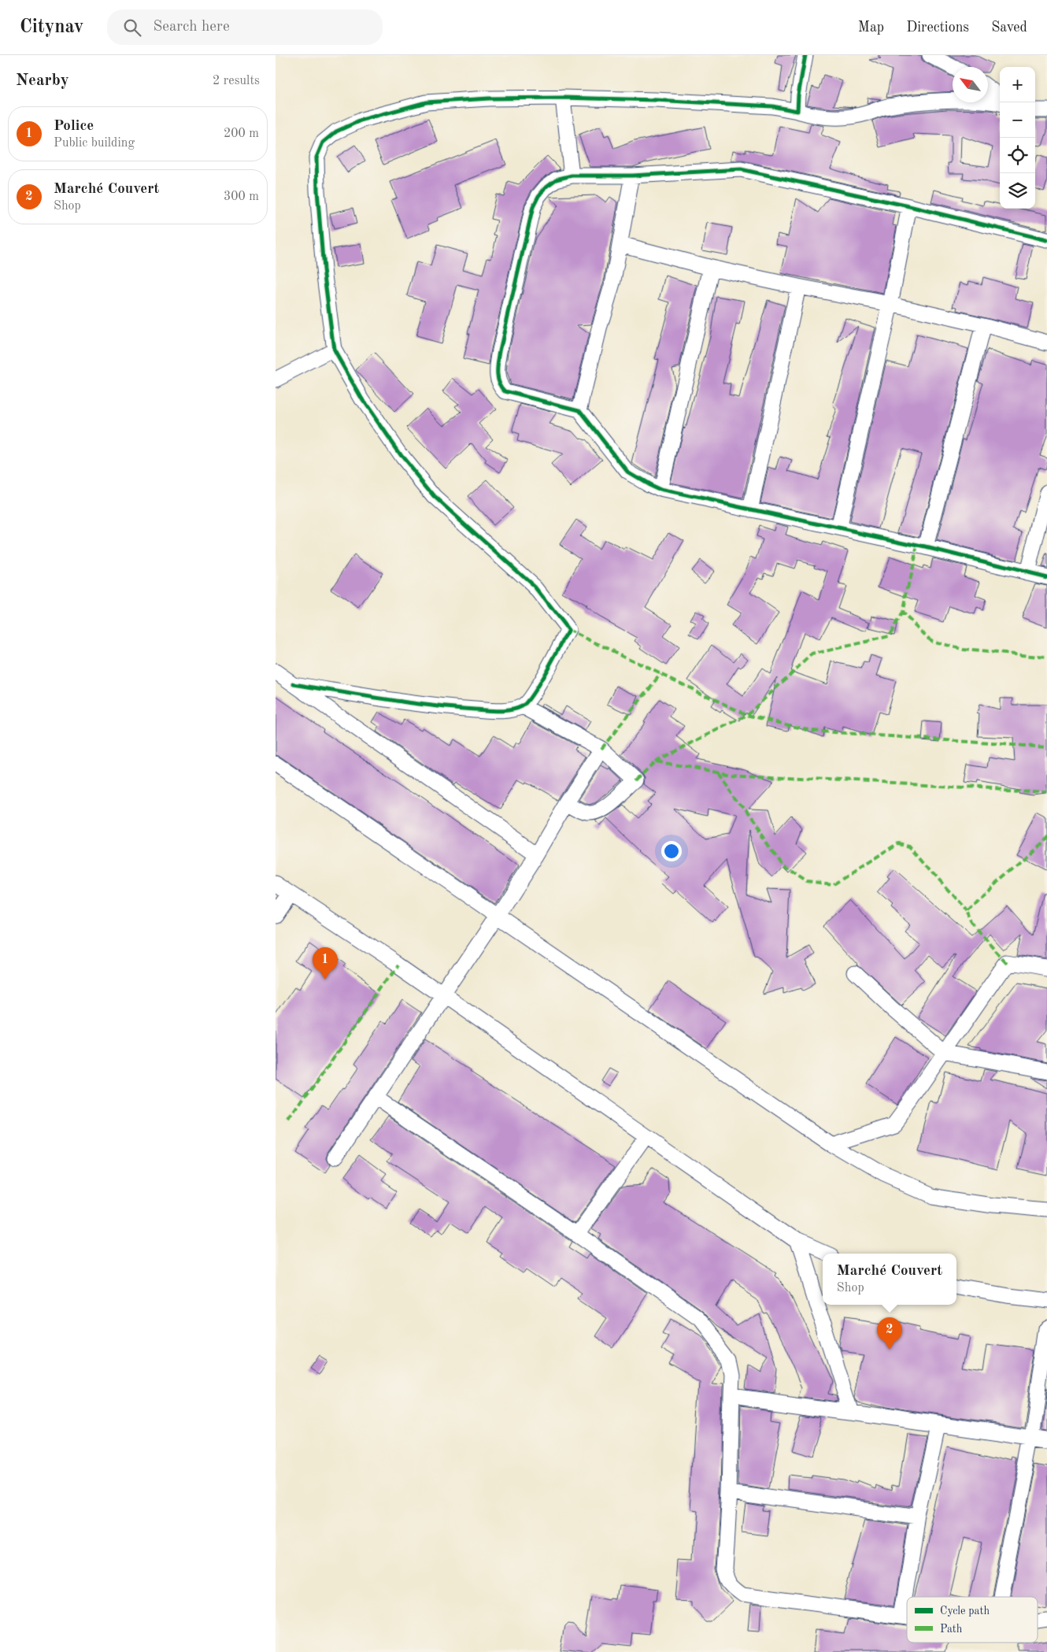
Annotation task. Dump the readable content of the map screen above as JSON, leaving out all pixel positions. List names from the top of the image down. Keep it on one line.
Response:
{"legend":["Cycle path","Path"],"north":"top left","page":{"header":"Citynav","search":"Search here","nav":["Map","Directions","Saved"],"heading":["Nearby","2 results"],"map_buttons":["+","−"],"list":[{"mark":"1","name":"Police","note":"Public building","value":"200 m"},{"mark":"2","name":"Marché Couvert","note":"Shop","value":"300 m"}],"pins":["1","2"],"popup":["Marché Couvert","Shop"]}}
